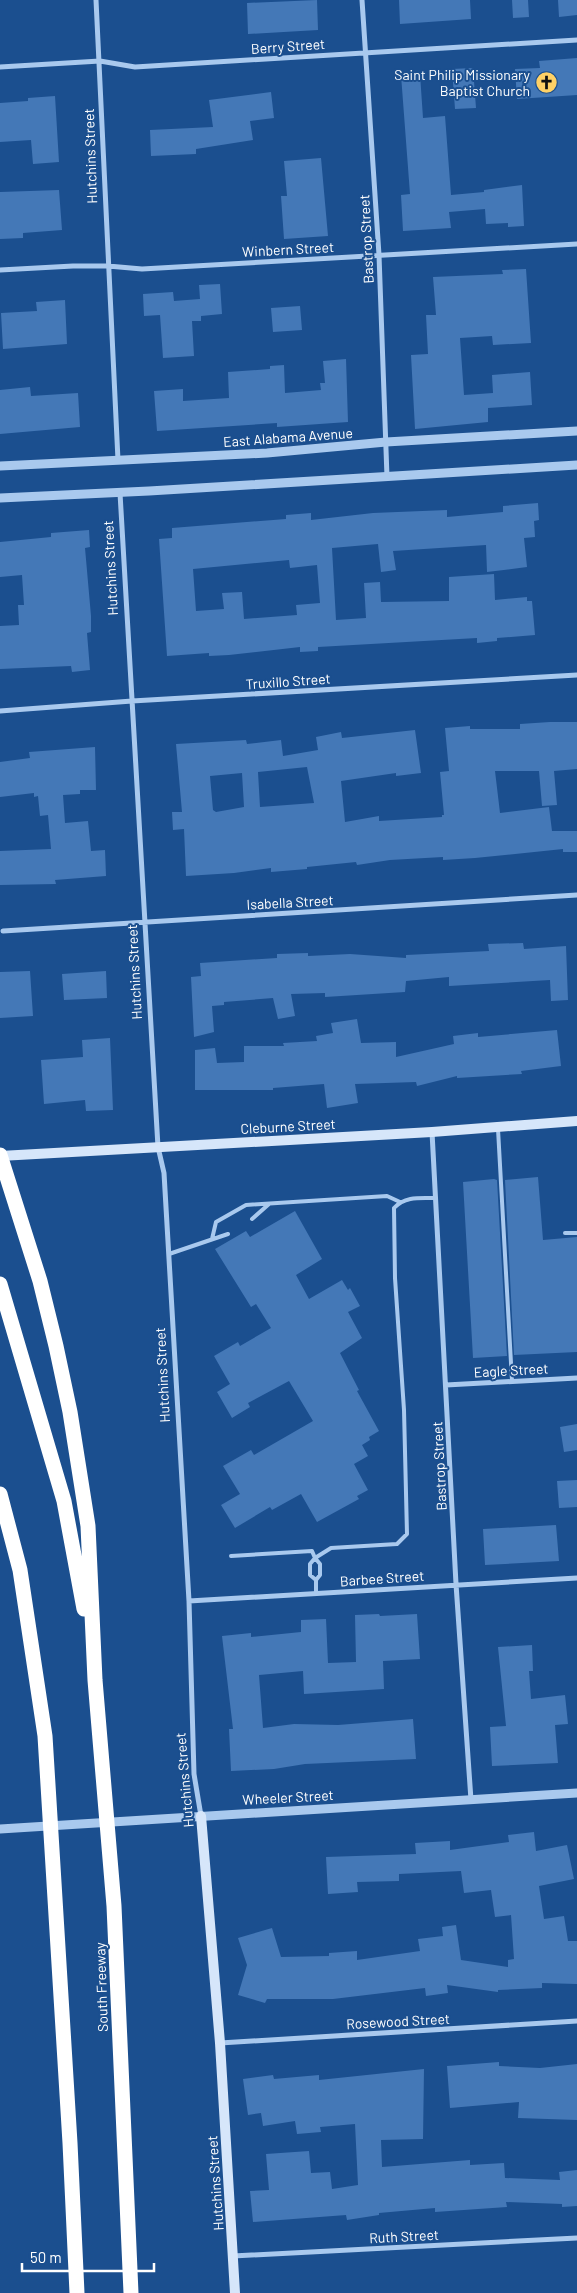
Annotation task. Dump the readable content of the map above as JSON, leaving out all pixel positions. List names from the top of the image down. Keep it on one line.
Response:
{"streets":{"highway":["South Freeway"],"main road":["Hutchins Street","Cleburne Street"],"street":["Berry Street","Bastrop Street","Winbern Street","East Alabama Avenue","Truxillo Street","Isabella Street","Eagle Street","Barbee Street","Wheeler Street","Rosewood Street","Ruth Street"]},"crossings":[["Berry Street","Hutchins Street"],["Berry Street","Bastrop Street"],["Hutchins Street","Winbern Street"],["Hutchins Street","East Alabama Avenue"],["Hutchins Street","Truxillo Street"],["Hutchins Street","Isabella Street"],["Hutchins Street","Cleburne Street"],["Hutchins Street","Barbee Street"],["Hutchins Street","Wheeler Street"],["Hutchins Street","Rosewood Street"],["Hutchins Street","Ruth Street"],["Bastrop Street","Winbern Street"],["Bastrop Street","East Alabama Avenue"],["Bastrop Street","Cleburne Street"],["Bastrop Street","Eagle Street"],["Bastrop Street","Barbee Street"],["Bastrop Street","Wheeler Street"]],"places":{"church":["Saint Philip Missionary Baptist Church"]},"scale_bar":"50 m"}
